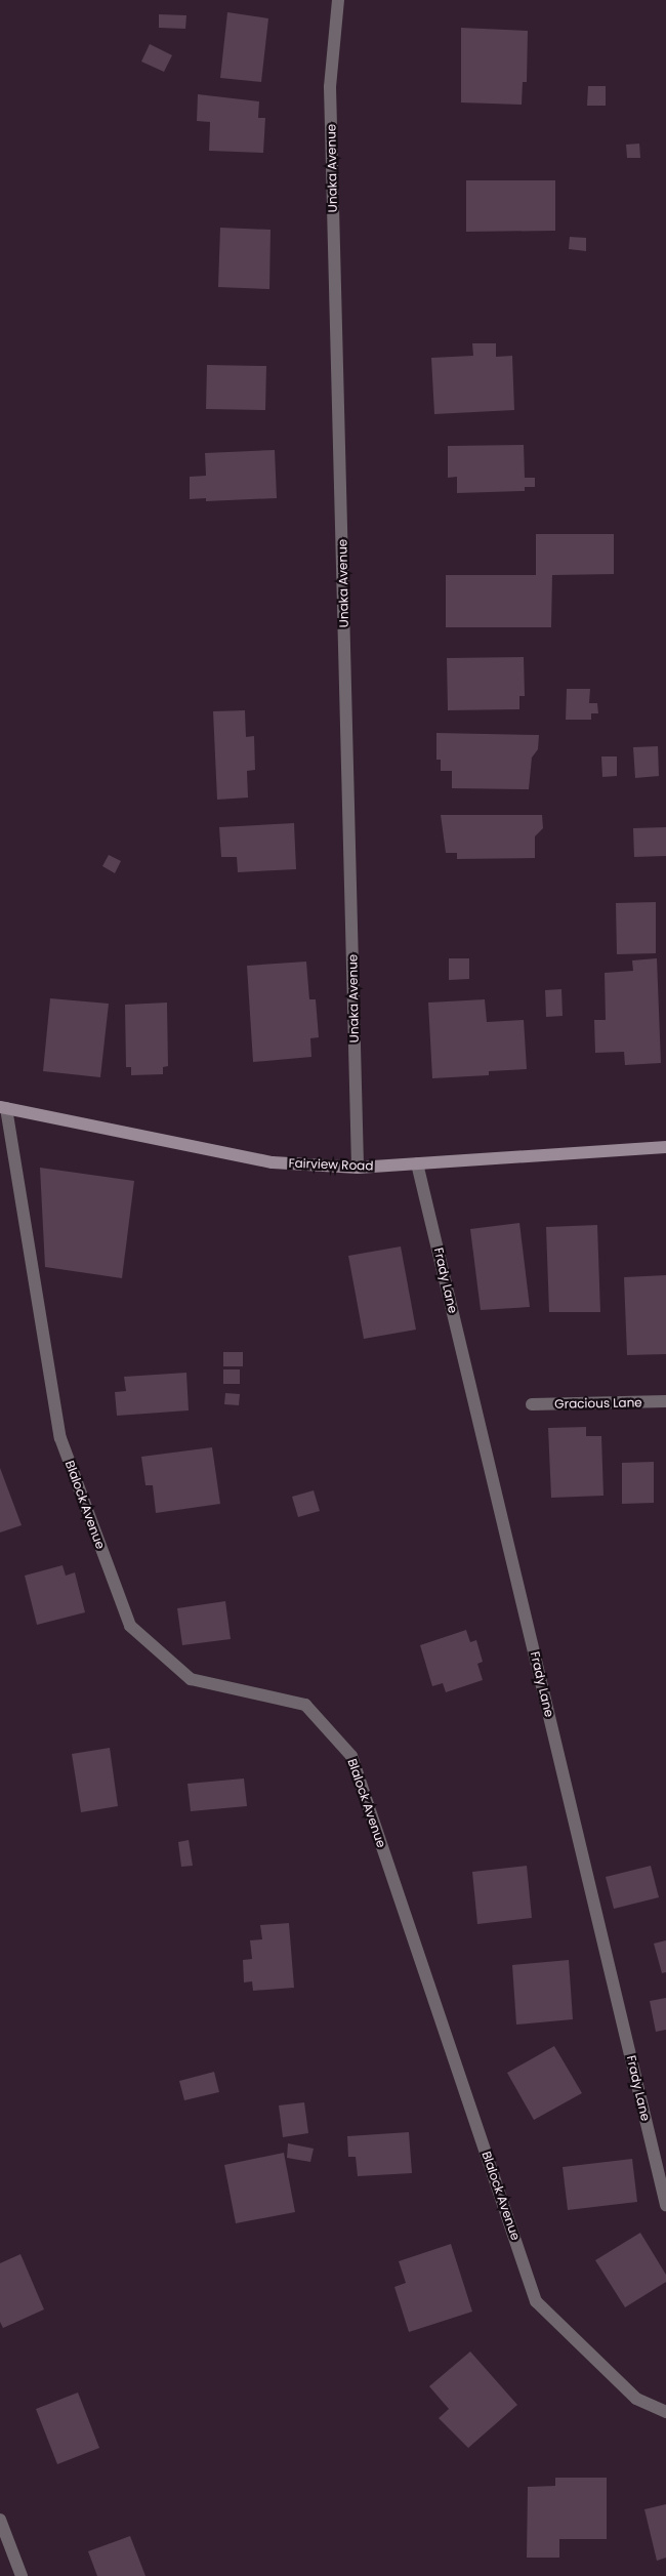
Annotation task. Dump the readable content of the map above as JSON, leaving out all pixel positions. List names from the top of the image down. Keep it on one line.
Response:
{"streets":{"main road":["Fairview Road"],"street":["Unaka Avenue","Frady Lane","Gracious Lane","Blalock Avenue"]},"crossings":[["Unaka Avenue","Fairview Road"],["Fairview Road","Frady Lane"],["Fairview Road","Blalock Avenue"]]}
